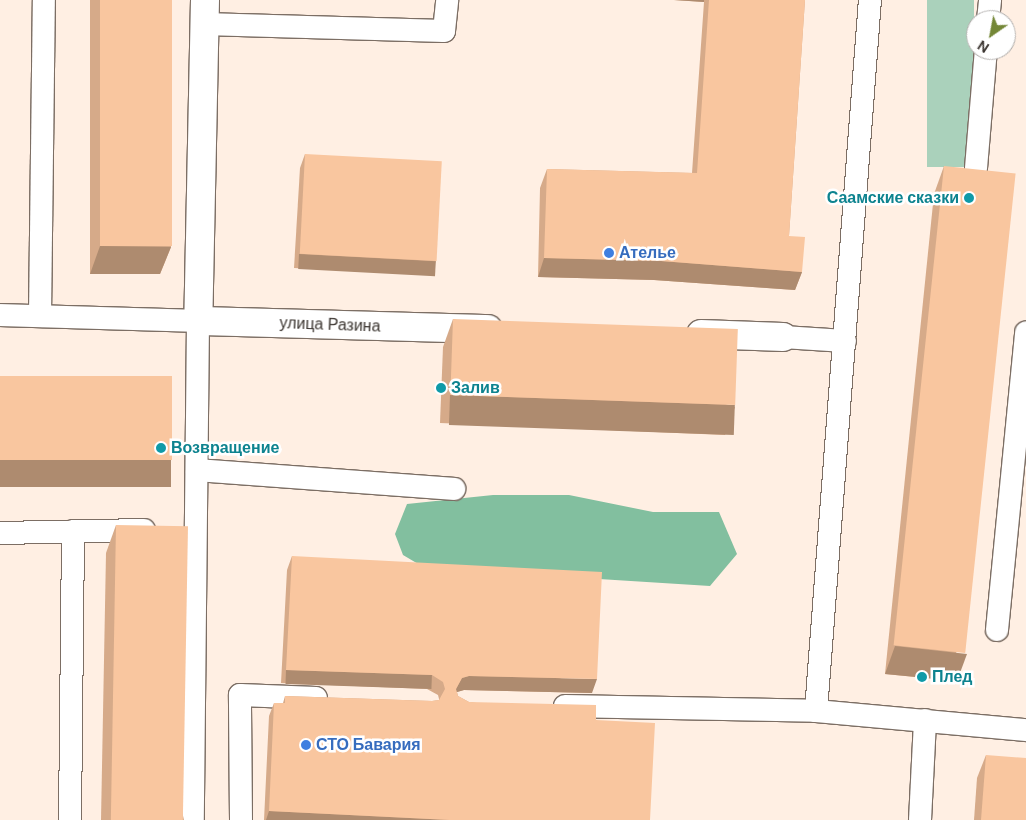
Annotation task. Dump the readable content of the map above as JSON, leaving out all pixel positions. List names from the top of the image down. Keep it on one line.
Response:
{"streets":{"street":["улица Разина"]},"places":["Саамские сказки","Ателье","Залив","Возвращение","Плед","СТО Бавария"],"north":"bottom left"}
